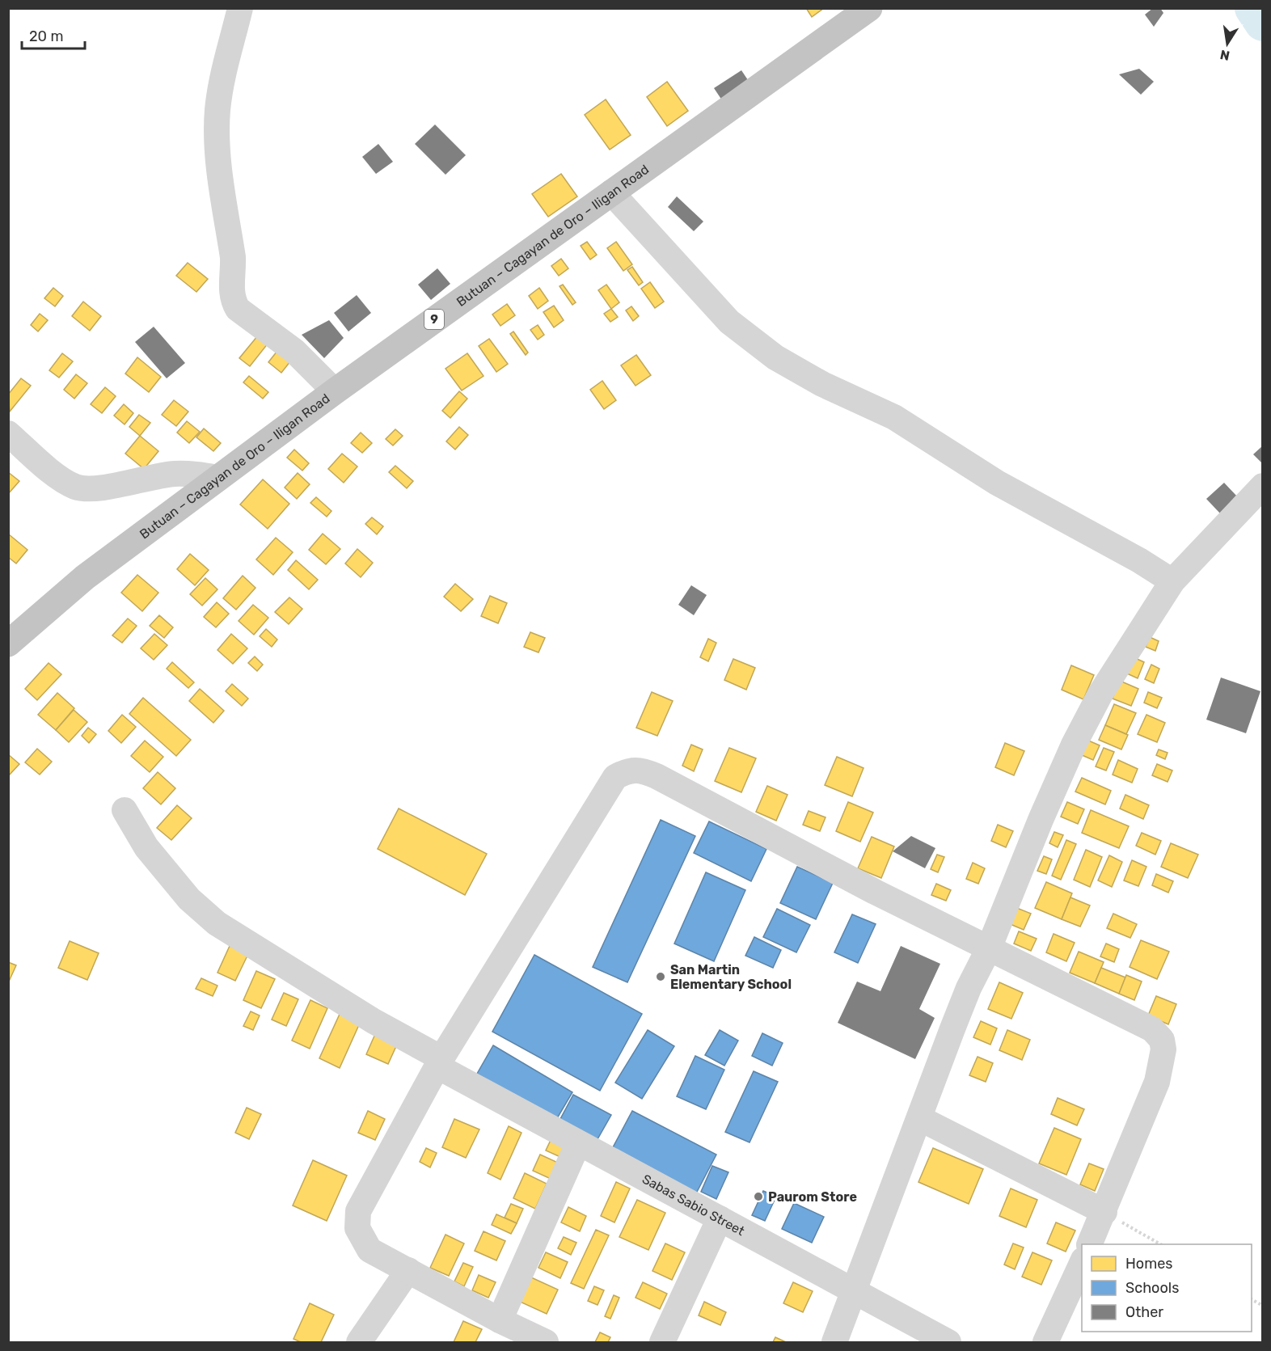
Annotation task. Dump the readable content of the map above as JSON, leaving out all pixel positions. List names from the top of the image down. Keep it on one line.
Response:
{"streets":{"highway":["Butuan – Cagayan de Oro – Iligan Road","9"],"street":["Sabas Sabio Street"]},"places":["San Martin Elementary School","Paurom Store"],"legend":["Homes","Schools","Other"],"scale_bar":"20 m","north":"bottom"}
